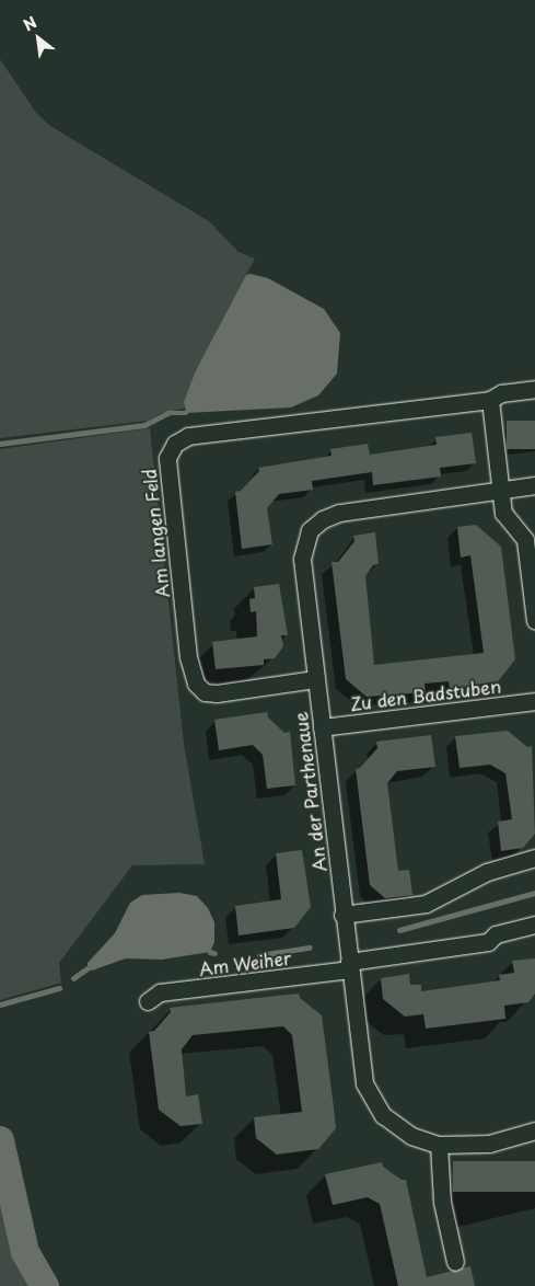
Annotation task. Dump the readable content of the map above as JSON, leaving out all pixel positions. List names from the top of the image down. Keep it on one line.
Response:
{"streets":{"street":["Am langen Feld","Zu den Badstuben","An der Parthenaue","Am Weiher"]},"crossings":[["Am langen Feld","An der Parthenaue"],["Zu den Badstuben","An der Parthenaue"],["An der Parthenaue","Am Weiher"]],"north":"top left"}
